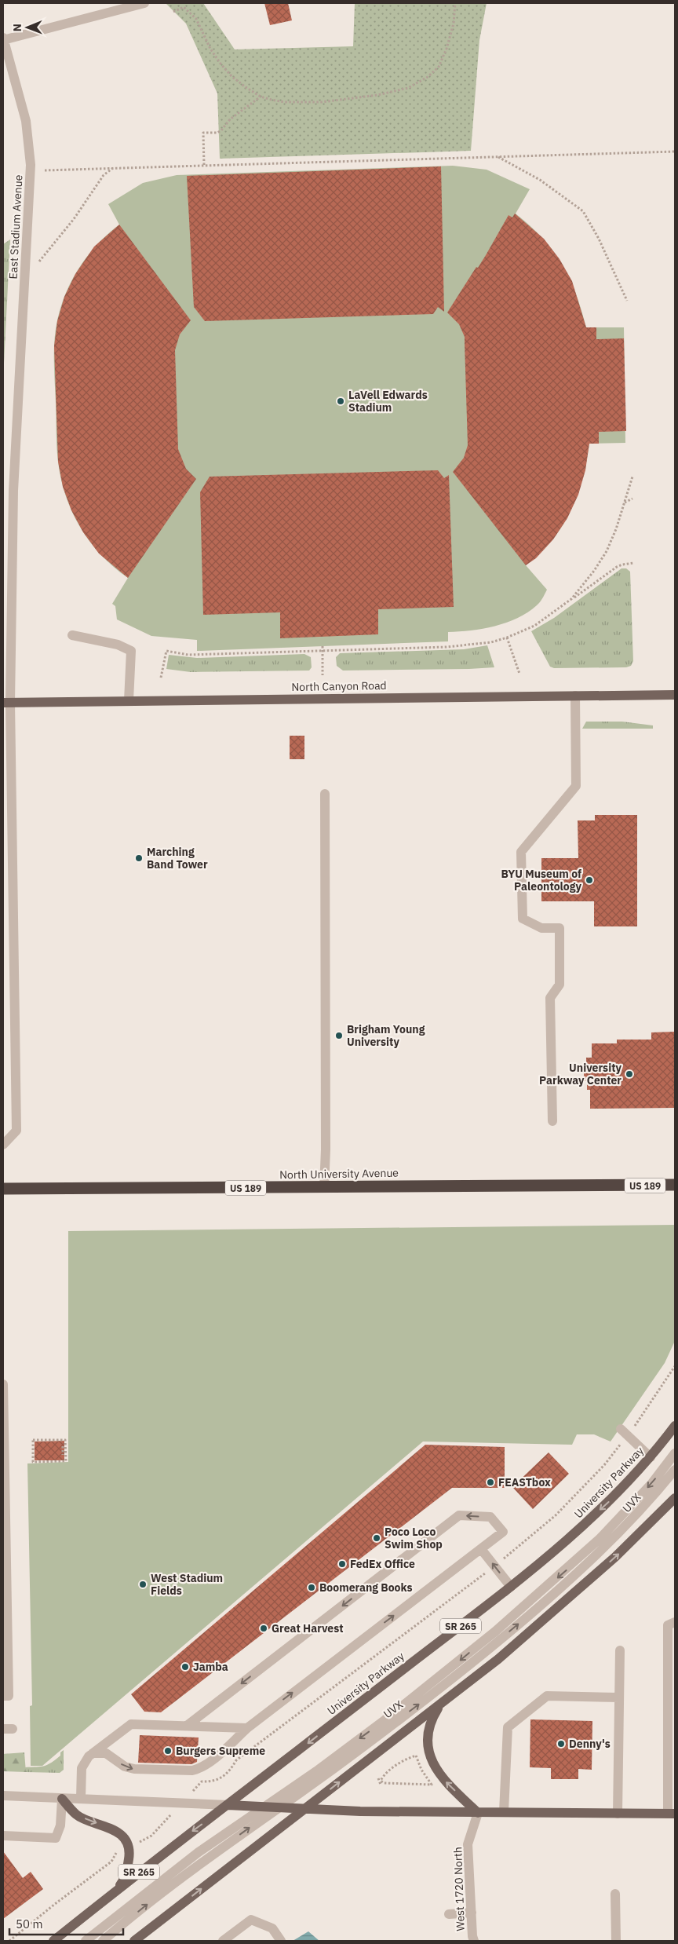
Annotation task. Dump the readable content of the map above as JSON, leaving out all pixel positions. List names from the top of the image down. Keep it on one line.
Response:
{"streets":{"highway":["North University Avenue","US 189"],"main road":["North Canyon Road","University Parkway","SR 265"],"street":["East Stadium Avenue","UVX","West 1720 North"]},"crossings":[["East Stadium Avenue","North Canyon Road"]],"places":["LaVell Edwards Stadium","Marching Band Tower","BYU Museum of Paleontology","Brigham Young University","University Parkway Center","FEASTbox","Poco Loco Swim Shop","FedEx Office","West Stadium Fields","Boomerang Books","Great Harvest","Jamba","Denny's","Burgers Supreme"],"scale_bar":"50 m","north":"left"}
